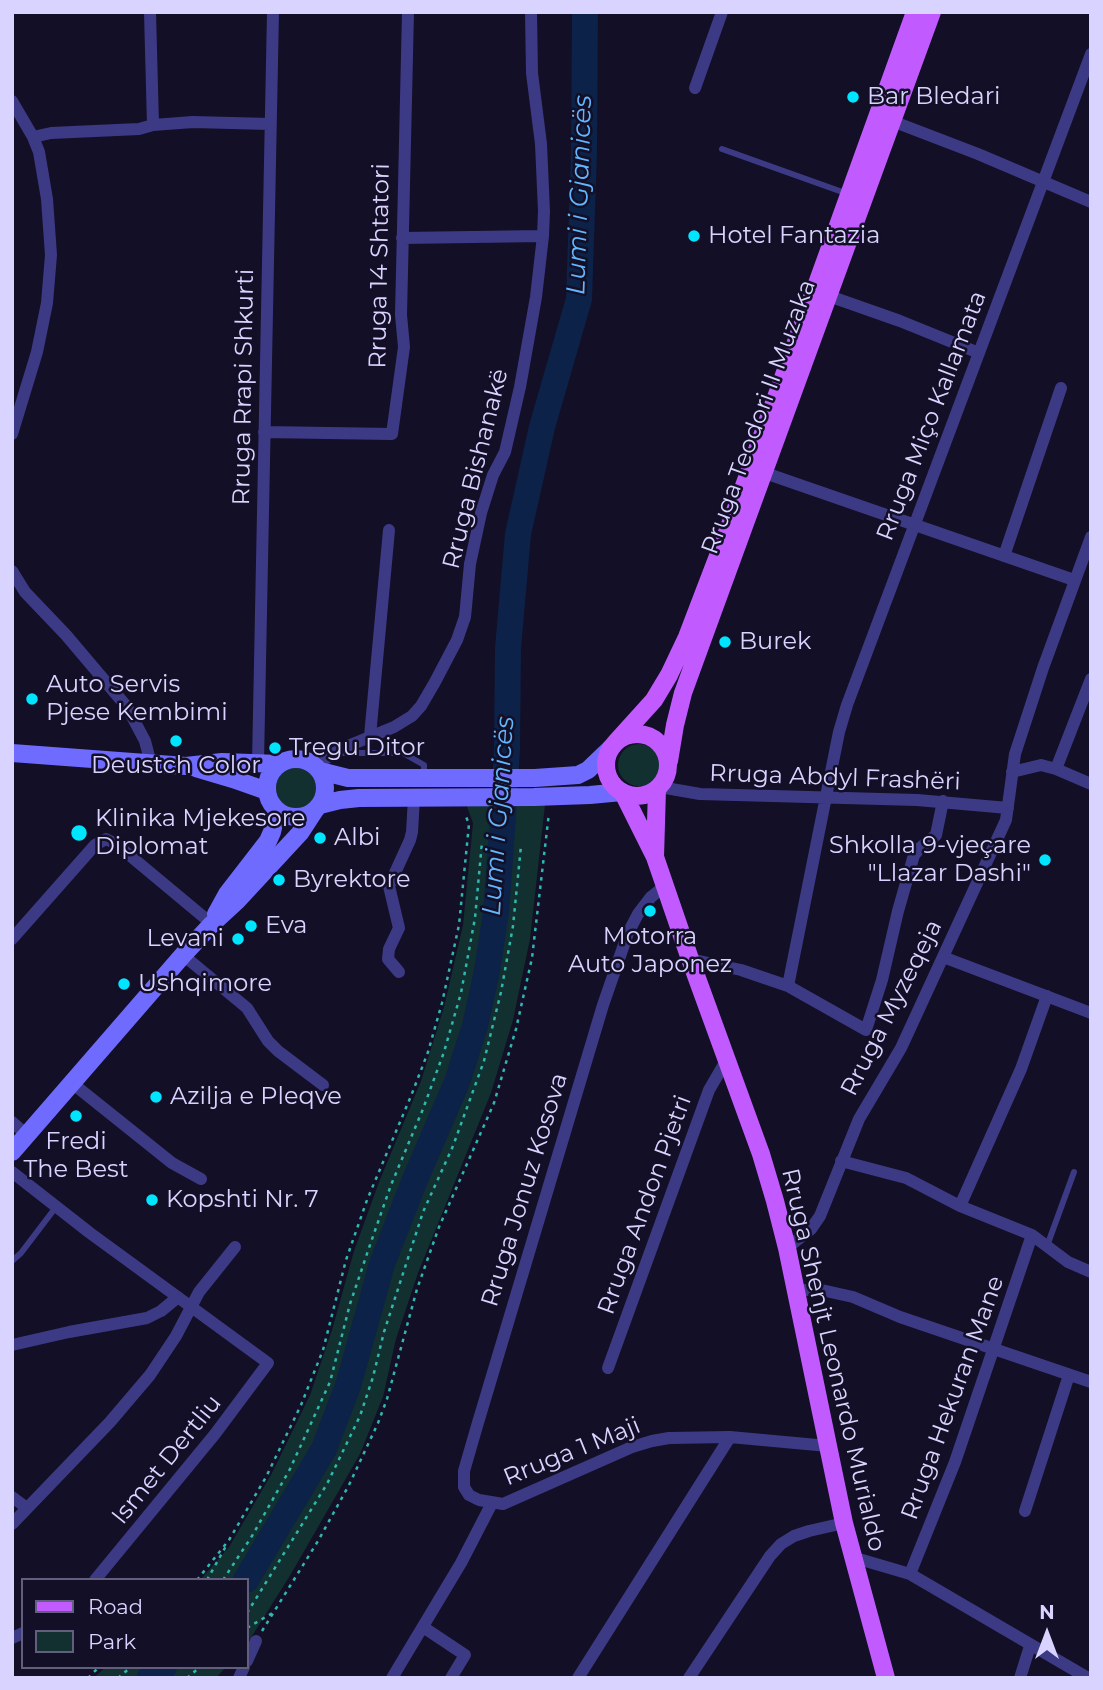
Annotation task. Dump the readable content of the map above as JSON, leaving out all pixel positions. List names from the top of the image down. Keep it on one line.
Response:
{"streets":{"main road":["Rruga Teodori II Muzaka","Rruga Shenjt Leonardo Murialdo"],"street":["Rruga 14 Shtatori","Rruga Rrapi Shkurti","Rruga Miço Kallamata","Rruga Bishanakë","Rruga Abdyl Frashëri","Rruga Myzeqeja","Rruga Jonuz Kosova","Rruga Andon Pjetri","Rruga Hekuran Mane","Rruga 1 Maji","Ismet Dertliu"]},"crossings":[["Rruga 14 Shtatori","Rruga Rrapi Shkurti"],["Rruga Miço Kallamata","Rruga Abdyl Frashëri"],["Rruga Teodori II Muzaka","Rruga Abdyl Frashëri"],["Rruga Teodori II Muzaka","Rruga Shenjt Leonardo Murialdo"],["Rruga Abdyl Frashëri","Rruga Myzeqeja"],["Rruga Abdyl Frashëri","Rruga Shenjt Leonardo Murialdo"],["Rruga Myzeqeja","Rruga Shenjt Leonardo Murialdo"],["Rruga Jonuz Kosova","Rruga Shenjt Leonardo Murialdo"],["Rruga Jonuz Kosova","Rruga 1 Maji"],["Rruga Andon Pjetri","Rruga Shenjt Leonardo Murialdo"],["Rruga Shenjt Leonardo Murialdo","Rruga 1 Maji"]],"water":["Lumi i Gjanicës"],"places":["Bar Bledari","Hotel Fantazia","Burek","Auto Servis Pjese Kembimi","Deustch Color","Tregu Ditor","Klinika Mjekesore Diplomat","Albi","Shkolla 9-vjeçare \"Llazar Dashi\"","Byrektore","Motorra Auto Japonez","Eva","Levani","Ushqimore","Azilja e Pleqve","Fredi The Best","Kopshti Nr. 7"],"legend":["Road","Park"],"north":"top"}
